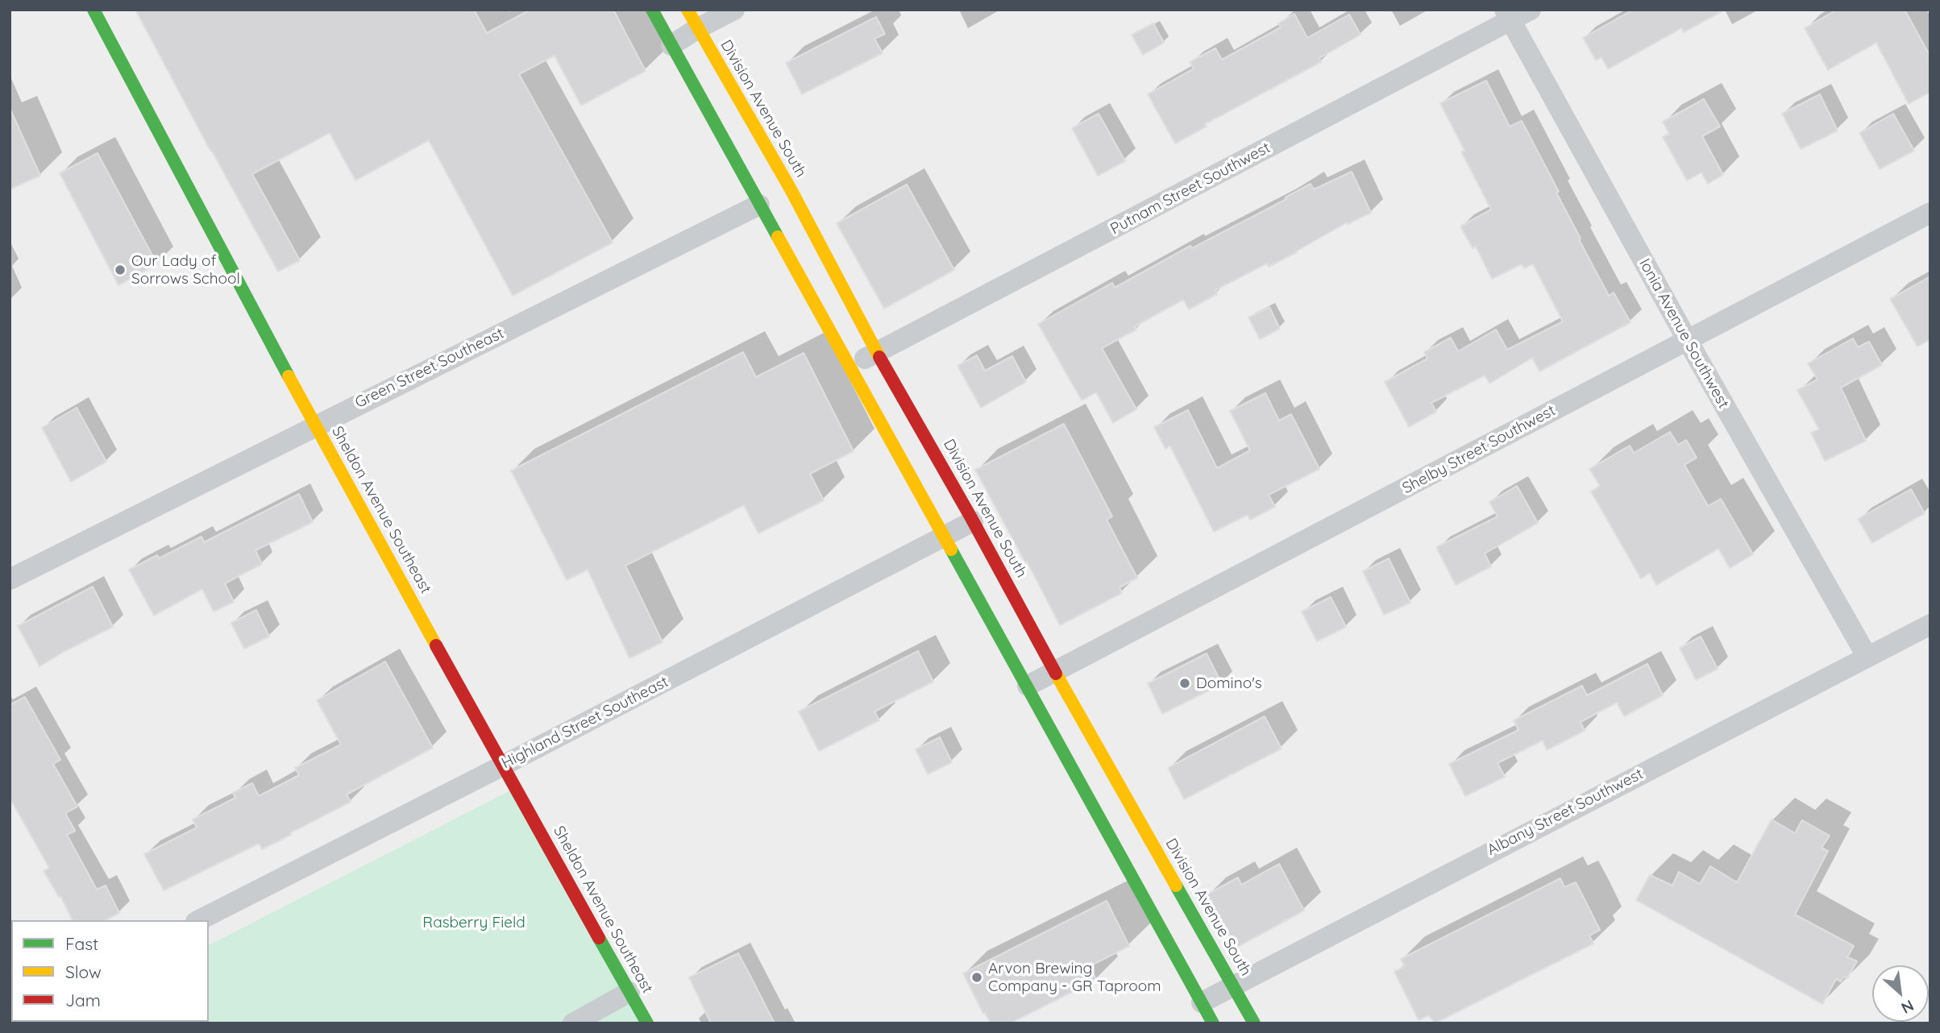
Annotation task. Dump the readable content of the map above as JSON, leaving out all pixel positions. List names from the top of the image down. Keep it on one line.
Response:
{"streets":{"main road":["Division Avenue South","Sheldon Avenue Southeast"],"street":["Putnam Street Southwest","Ionia Avenue Southwest","Green Street Southeast","Shelby Street Southwest","Highland Street Southeast","Albany Street Southwest"]},"crossings":[["Division Avenue South","Putnam Street Southwest"],["Division Avenue South","Shelby Street Southwest"],["Division Avenue South","Highland Street Southeast"],["Division Avenue South","Albany Street Southwest"],["Putnam Street Southwest","Ionia Avenue Southwest"],["Ionia Avenue Southwest","Shelby Street Southwest"],["Ionia Avenue Southwest","Albany Street Southwest"],["Green Street Southeast","Sheldon Avenue Southeast"],["Sheldon Avenue Southeast","Highland Street Southeast"]],"parks":["Rasberry Field"],"places":["Our Lady of Sorrows School","Domino's","Arvon Brewing Company - GR Taproom"],"legend":["Fast","Slow","Jam"],"north":"bottom right"}
